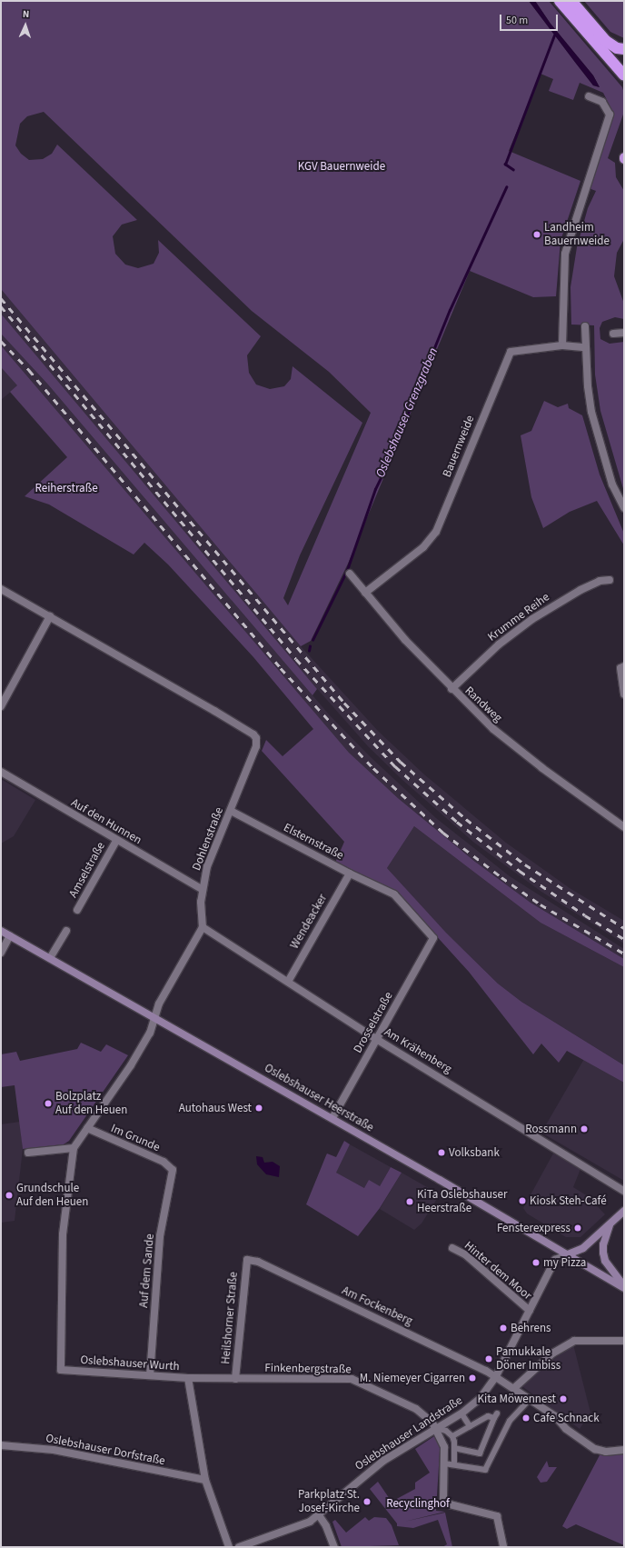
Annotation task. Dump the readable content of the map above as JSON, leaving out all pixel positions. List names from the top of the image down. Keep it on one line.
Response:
{"streets":{"main road":["Oslebshauser Heerstraße"],"street":["Bauernweide","Krumme Reihe","Randweg","Auf den Hunnen","Dohlenstraße","Elsternstraße","Amselstraße","Wendeacker","Drosselstraße","Am Krähenberg","Im Grunde","Auf dem Sande","Hinter dem Moor","Am Fockenberg","Heilshorner Straße","Oslebshauser Wurth","Finkenbergstraße","Oslebshauser Landstraße","Oslebshauser Dorfstraße"]},"crossings":[["Bauernweide","Randweg"],["Krumme Reihe","Randweg"],["Auf den Hunnen","Dohlenstraße"],["Auf den Hunnen","Amselstraße"],["Dohlenstraße","Elsternstraße"],["Dohlenstraße","Am Krähenberg"],["Elsternstraße","Wendeacker"],["Elsternstraße","Drosselstraße"],["Wendeacker","Am Krähenberg"],["Drosselstraße","Am Krähenberg"],["Drosselstraße","Oslebshauser Heerstraße"],["Oslebshauser Heerstraße","Oslebshauser Landstraße"],["Im Grunde","Auf dem Sande"],["Auf dem Sande","Oslebshauser Wurth"],["Hinter dem Moor","Oslebshauser Landstraße"],["Am Fockenberg","Heilshorner Straße"],["Am Fockenberg","Oslebshauser Landstraße"],["Heilshorner Straße","Finkenbergstraße"],["Oslebshauser Wurth","Finkenbergstraße"],["Oslebshauser Wurth","Oslebshauser Dorfstraße"],["Finkenbergstraße","Oslebshauser Landstraße"]],"water":["Oslebshauser Grenzgraben"],"parks":["KGV Bauernweide","Reiherstraße","Recyclinghof"],"places":["Landheim Bauernweide","Bolzplatz Auf den Heuen","Autohaus West","Rossmann","Volksbank","Grundschule Auf den Heuen","Kiosk Steh-Café","KiTa Oslebshauser Heerstraße","Fensterexpress","my Pizza","Behrens","Pamukkale Döner Imbiss","M. Niemeyer Cigarren","Kita Möwennest","Cafe Schnack","Parkplatz St. Josef-Kirche"],"scale_bar":"50 m","north":"top"}
